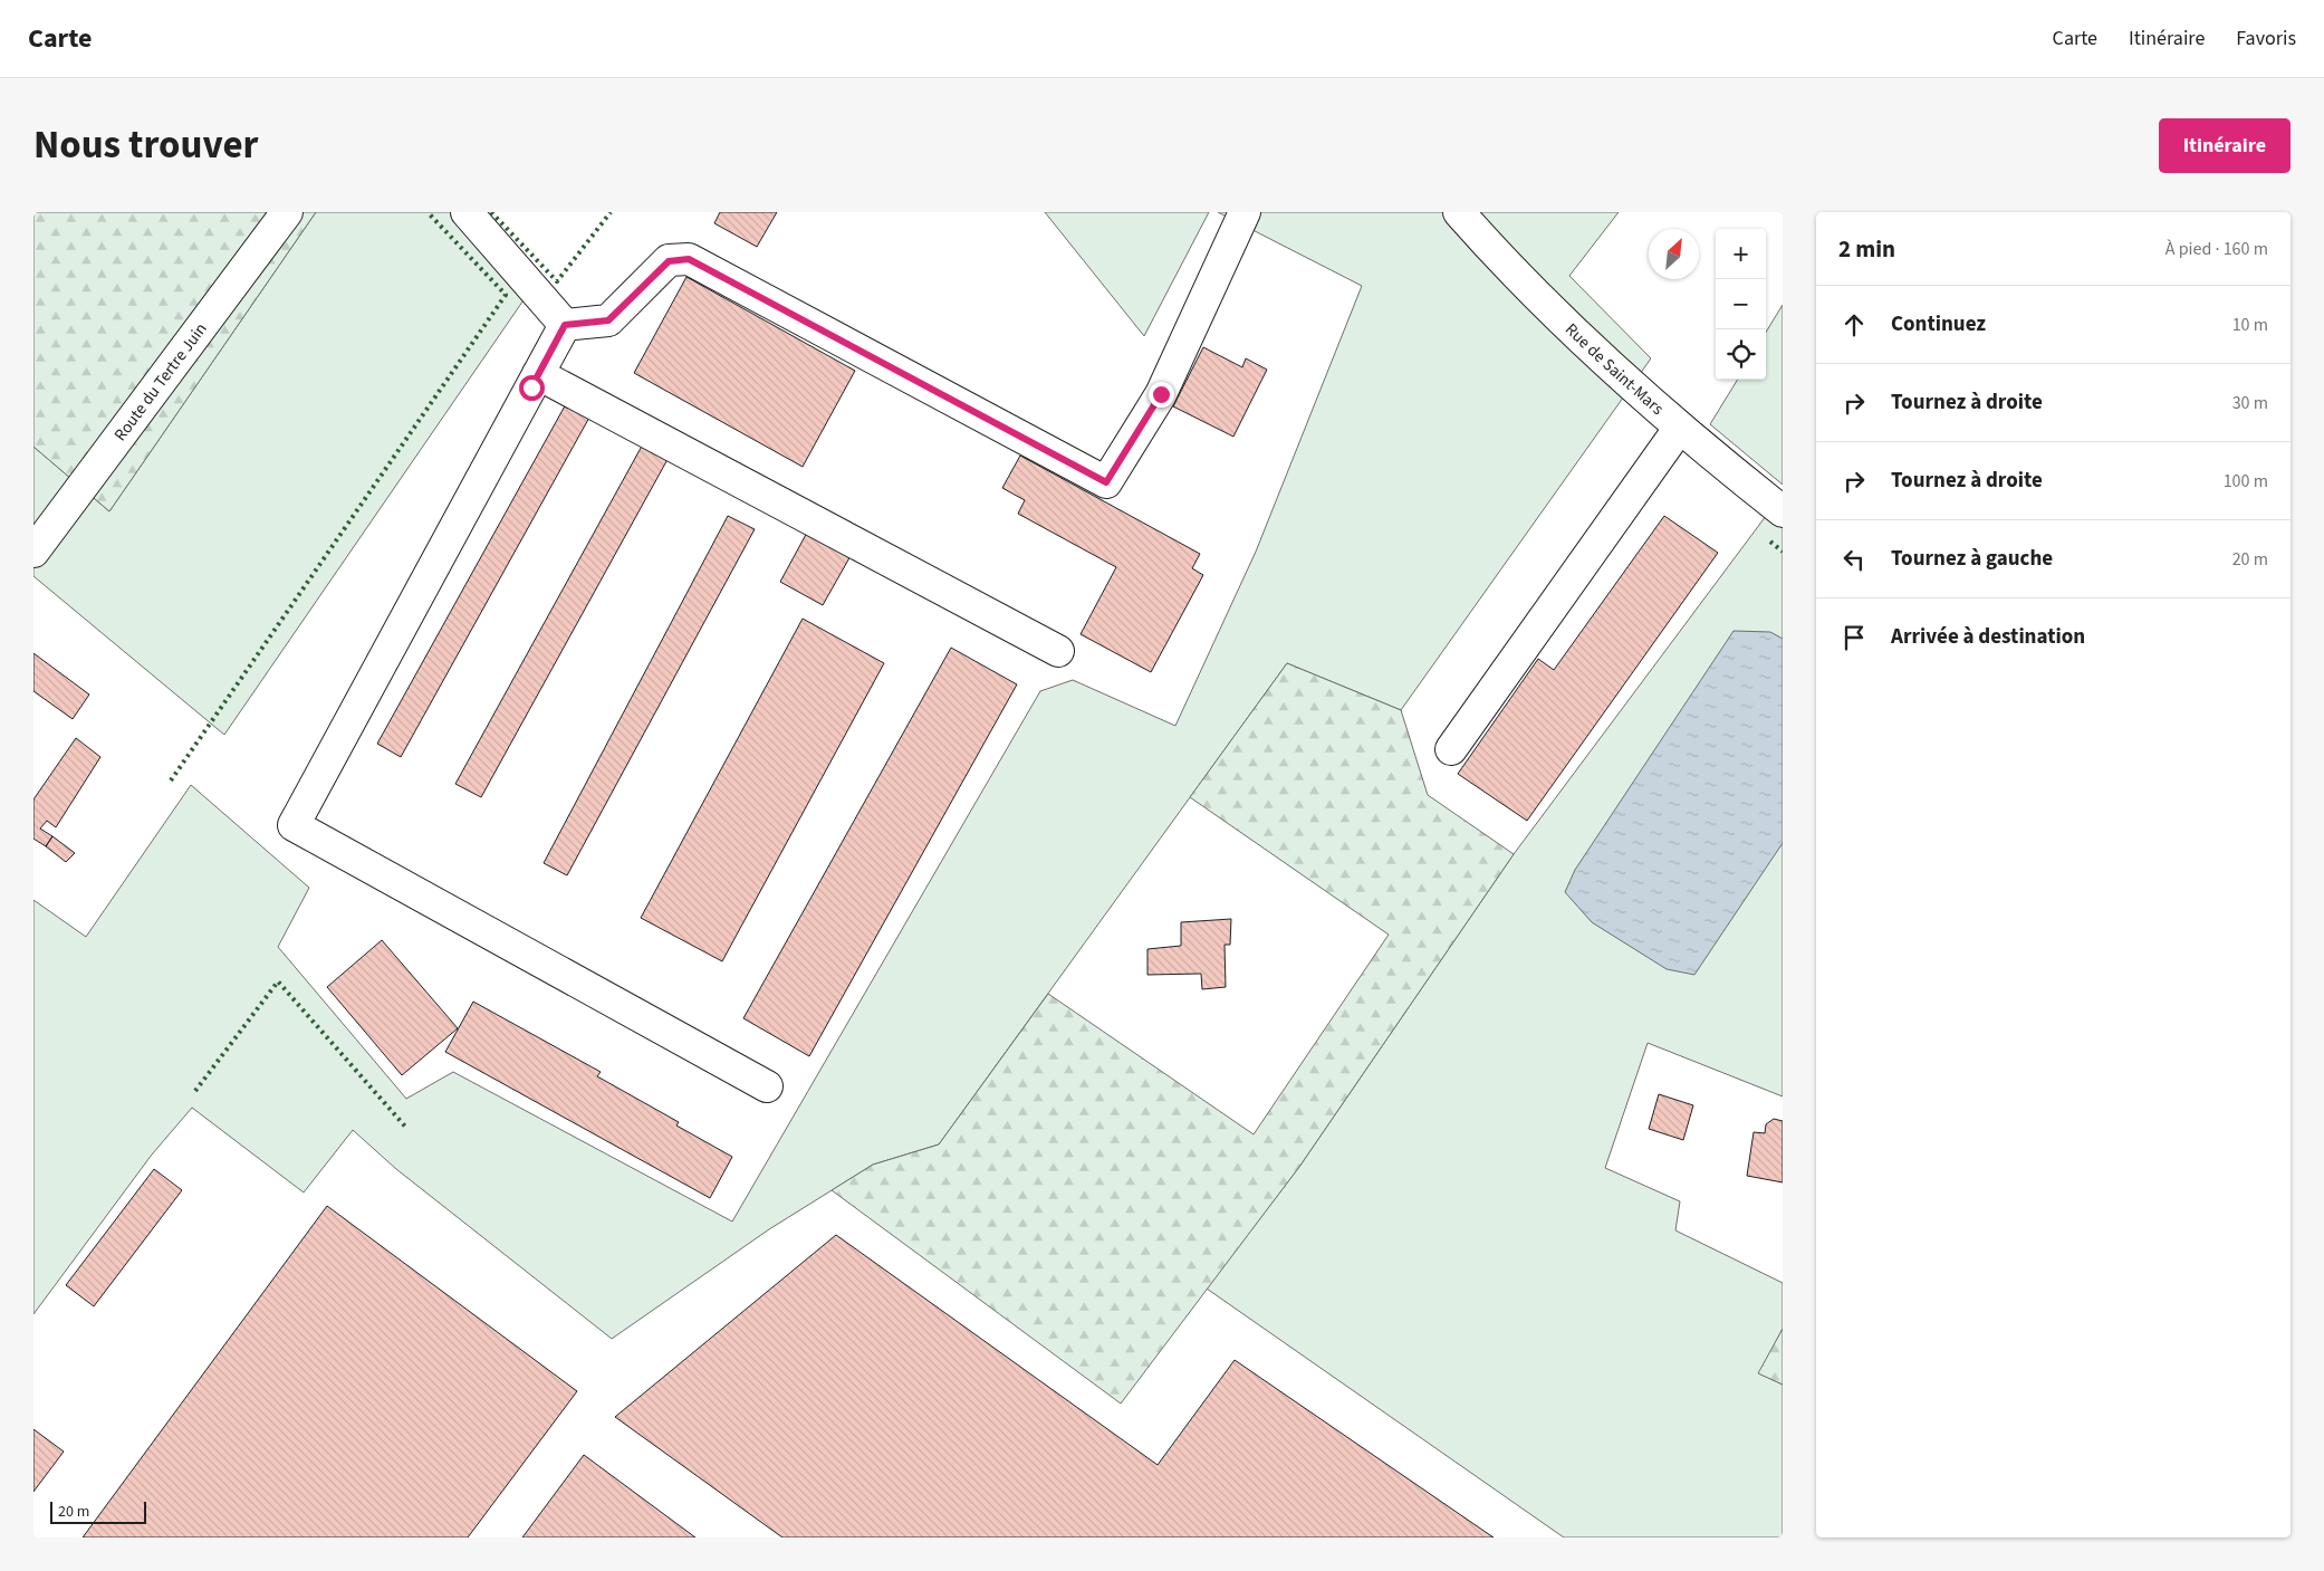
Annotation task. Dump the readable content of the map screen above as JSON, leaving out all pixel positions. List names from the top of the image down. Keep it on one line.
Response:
{"streets":{"street":["Rue de Saint-Mars","Route du Tertre Juin"]},"scale_bar":"20 m","north":"top right","page":{"header":"Carte","nav":["Carte","Itinéraire","Favoris"],"title":"Nous trouver","buttons":"Itinéraire","heading":["2 min","À pied · 160 m"],"map_buttons":["+","−"],"list":[["Continuez","10 m"],["Tournez à droite","30 m"],["Tournez à droite","100 m"],["Tournez à gauche","20 m"],"Arrivée à destination"],"scale":"20 m"}}
